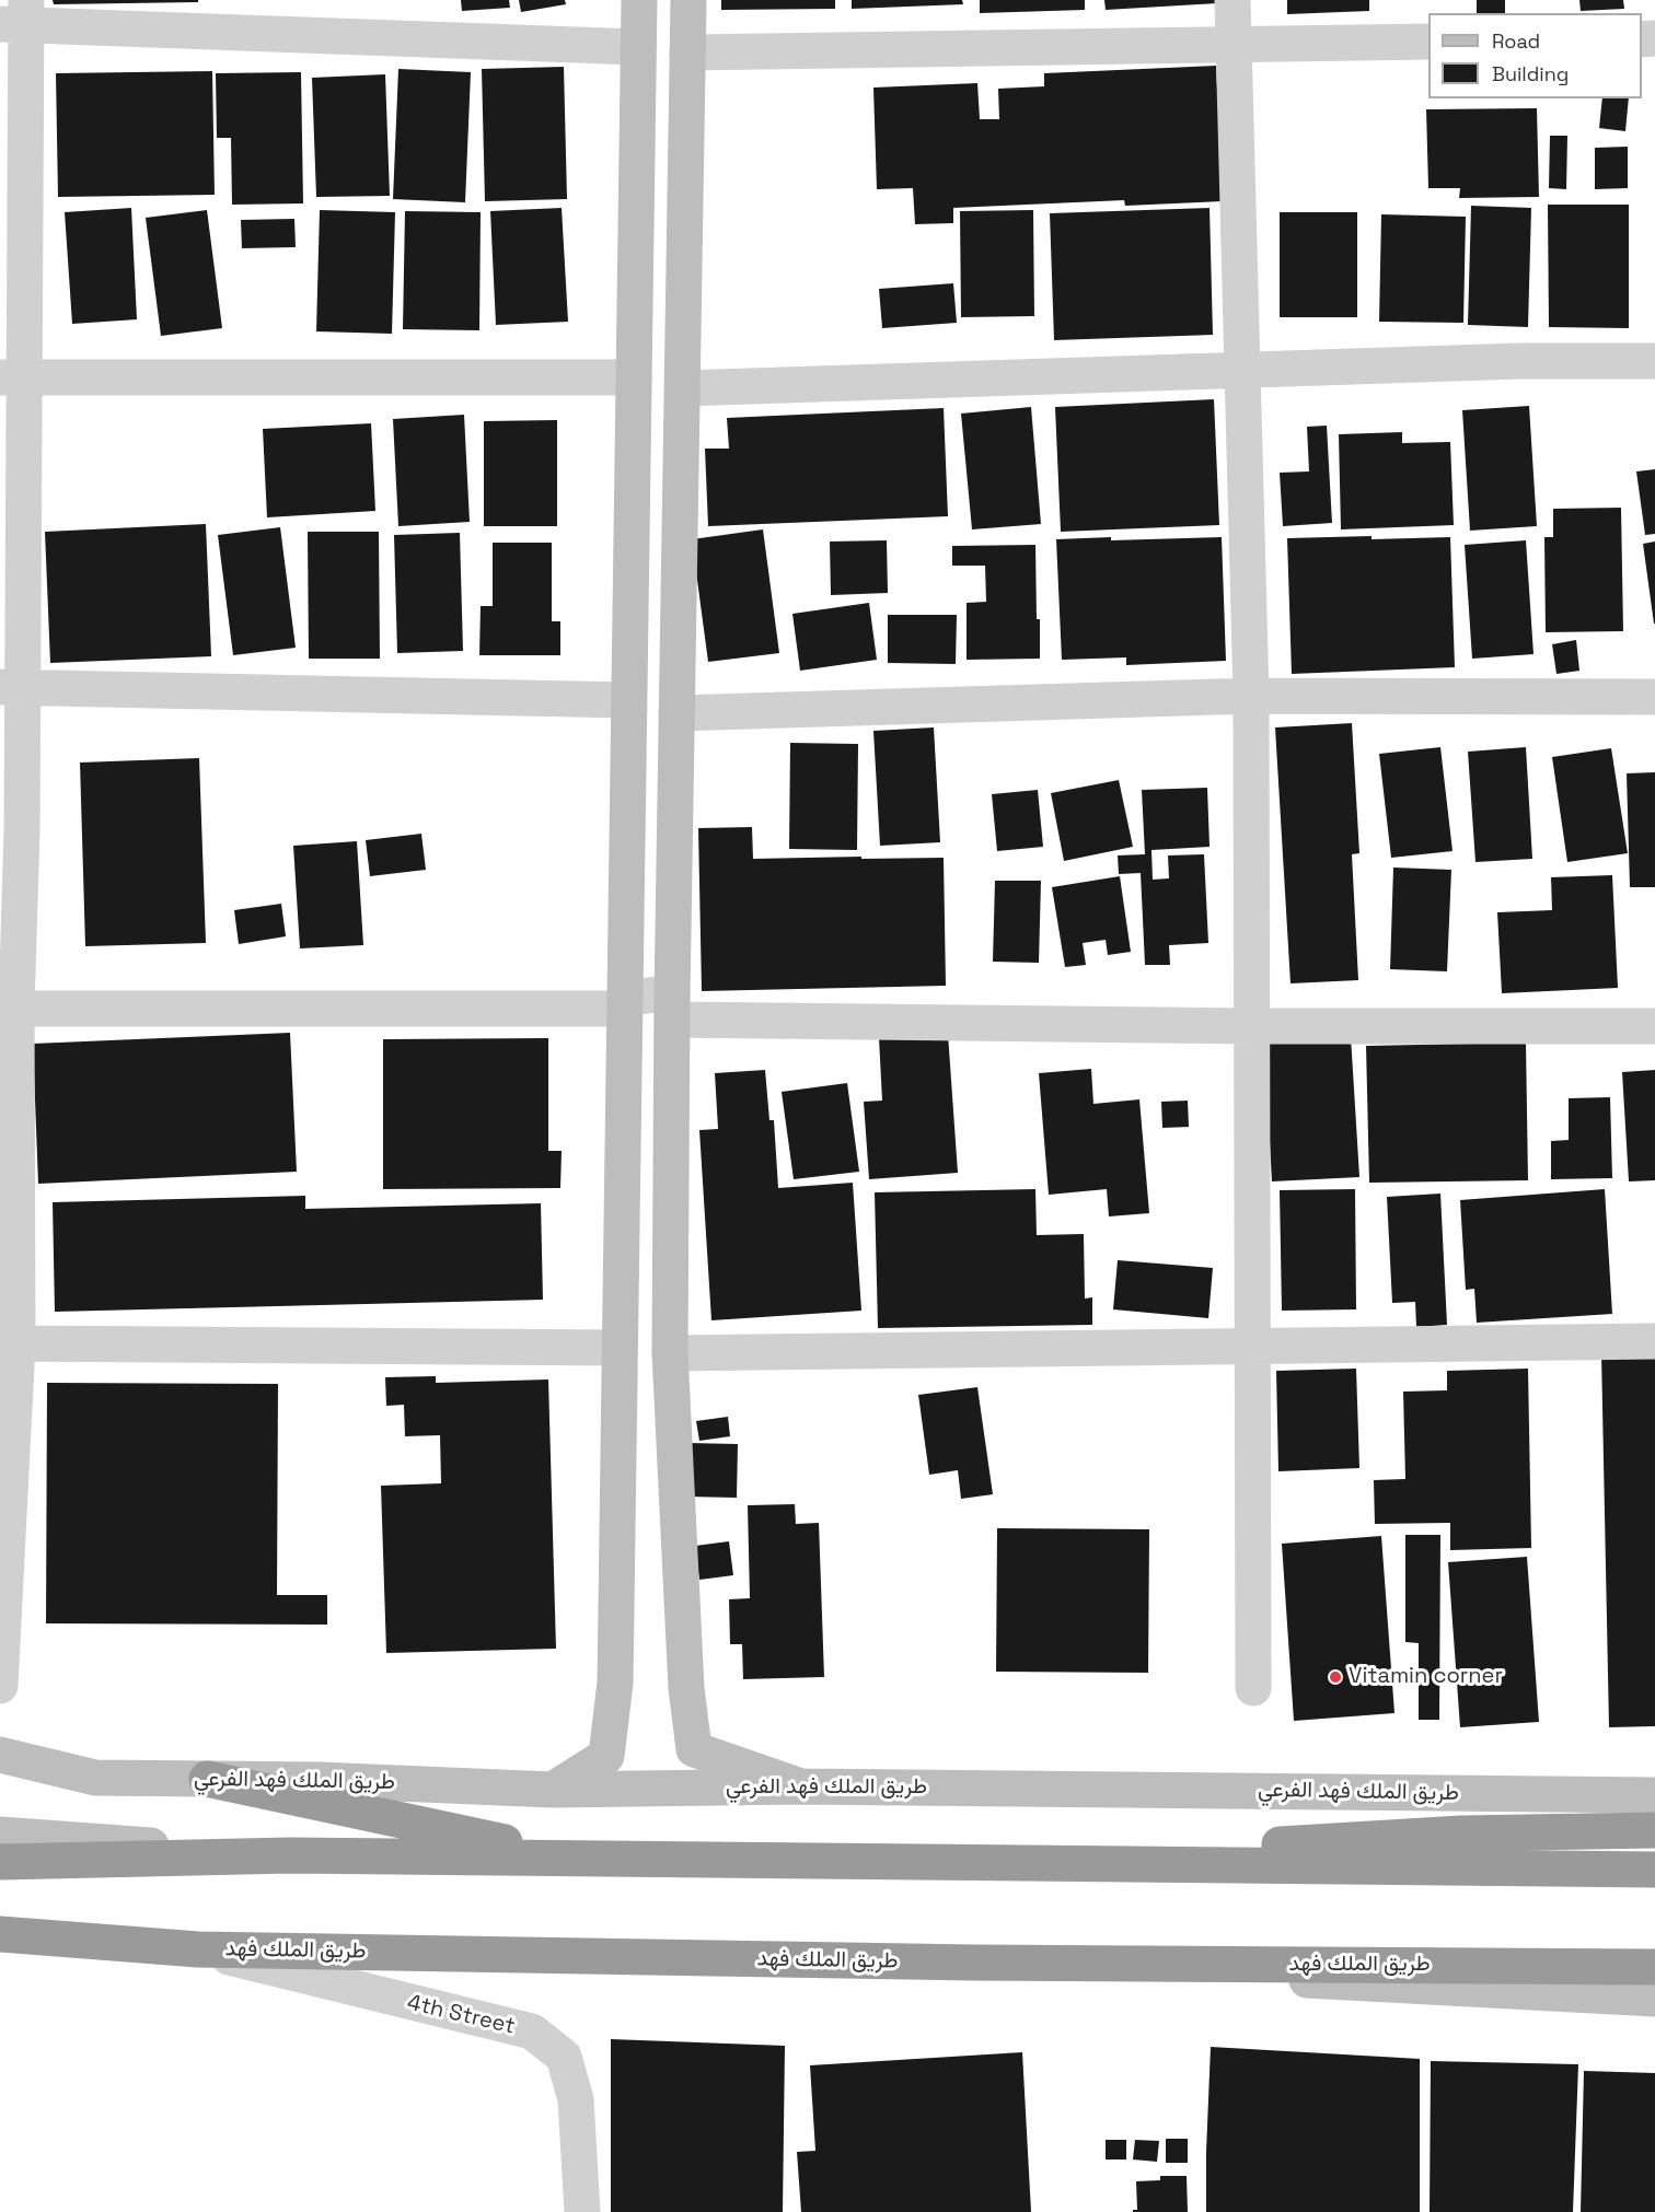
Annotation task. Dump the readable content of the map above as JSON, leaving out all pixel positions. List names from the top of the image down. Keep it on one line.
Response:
{"streets":{"highway":["طريق الملك فهد"],"main road":["طريق الملك فهد الفرعي"],"street":["4th Street"]},"crossings":[["طريق الملك فهد","4th Street"]],"places":["Vitamin corner"],"legend":["Road","Building"]}
